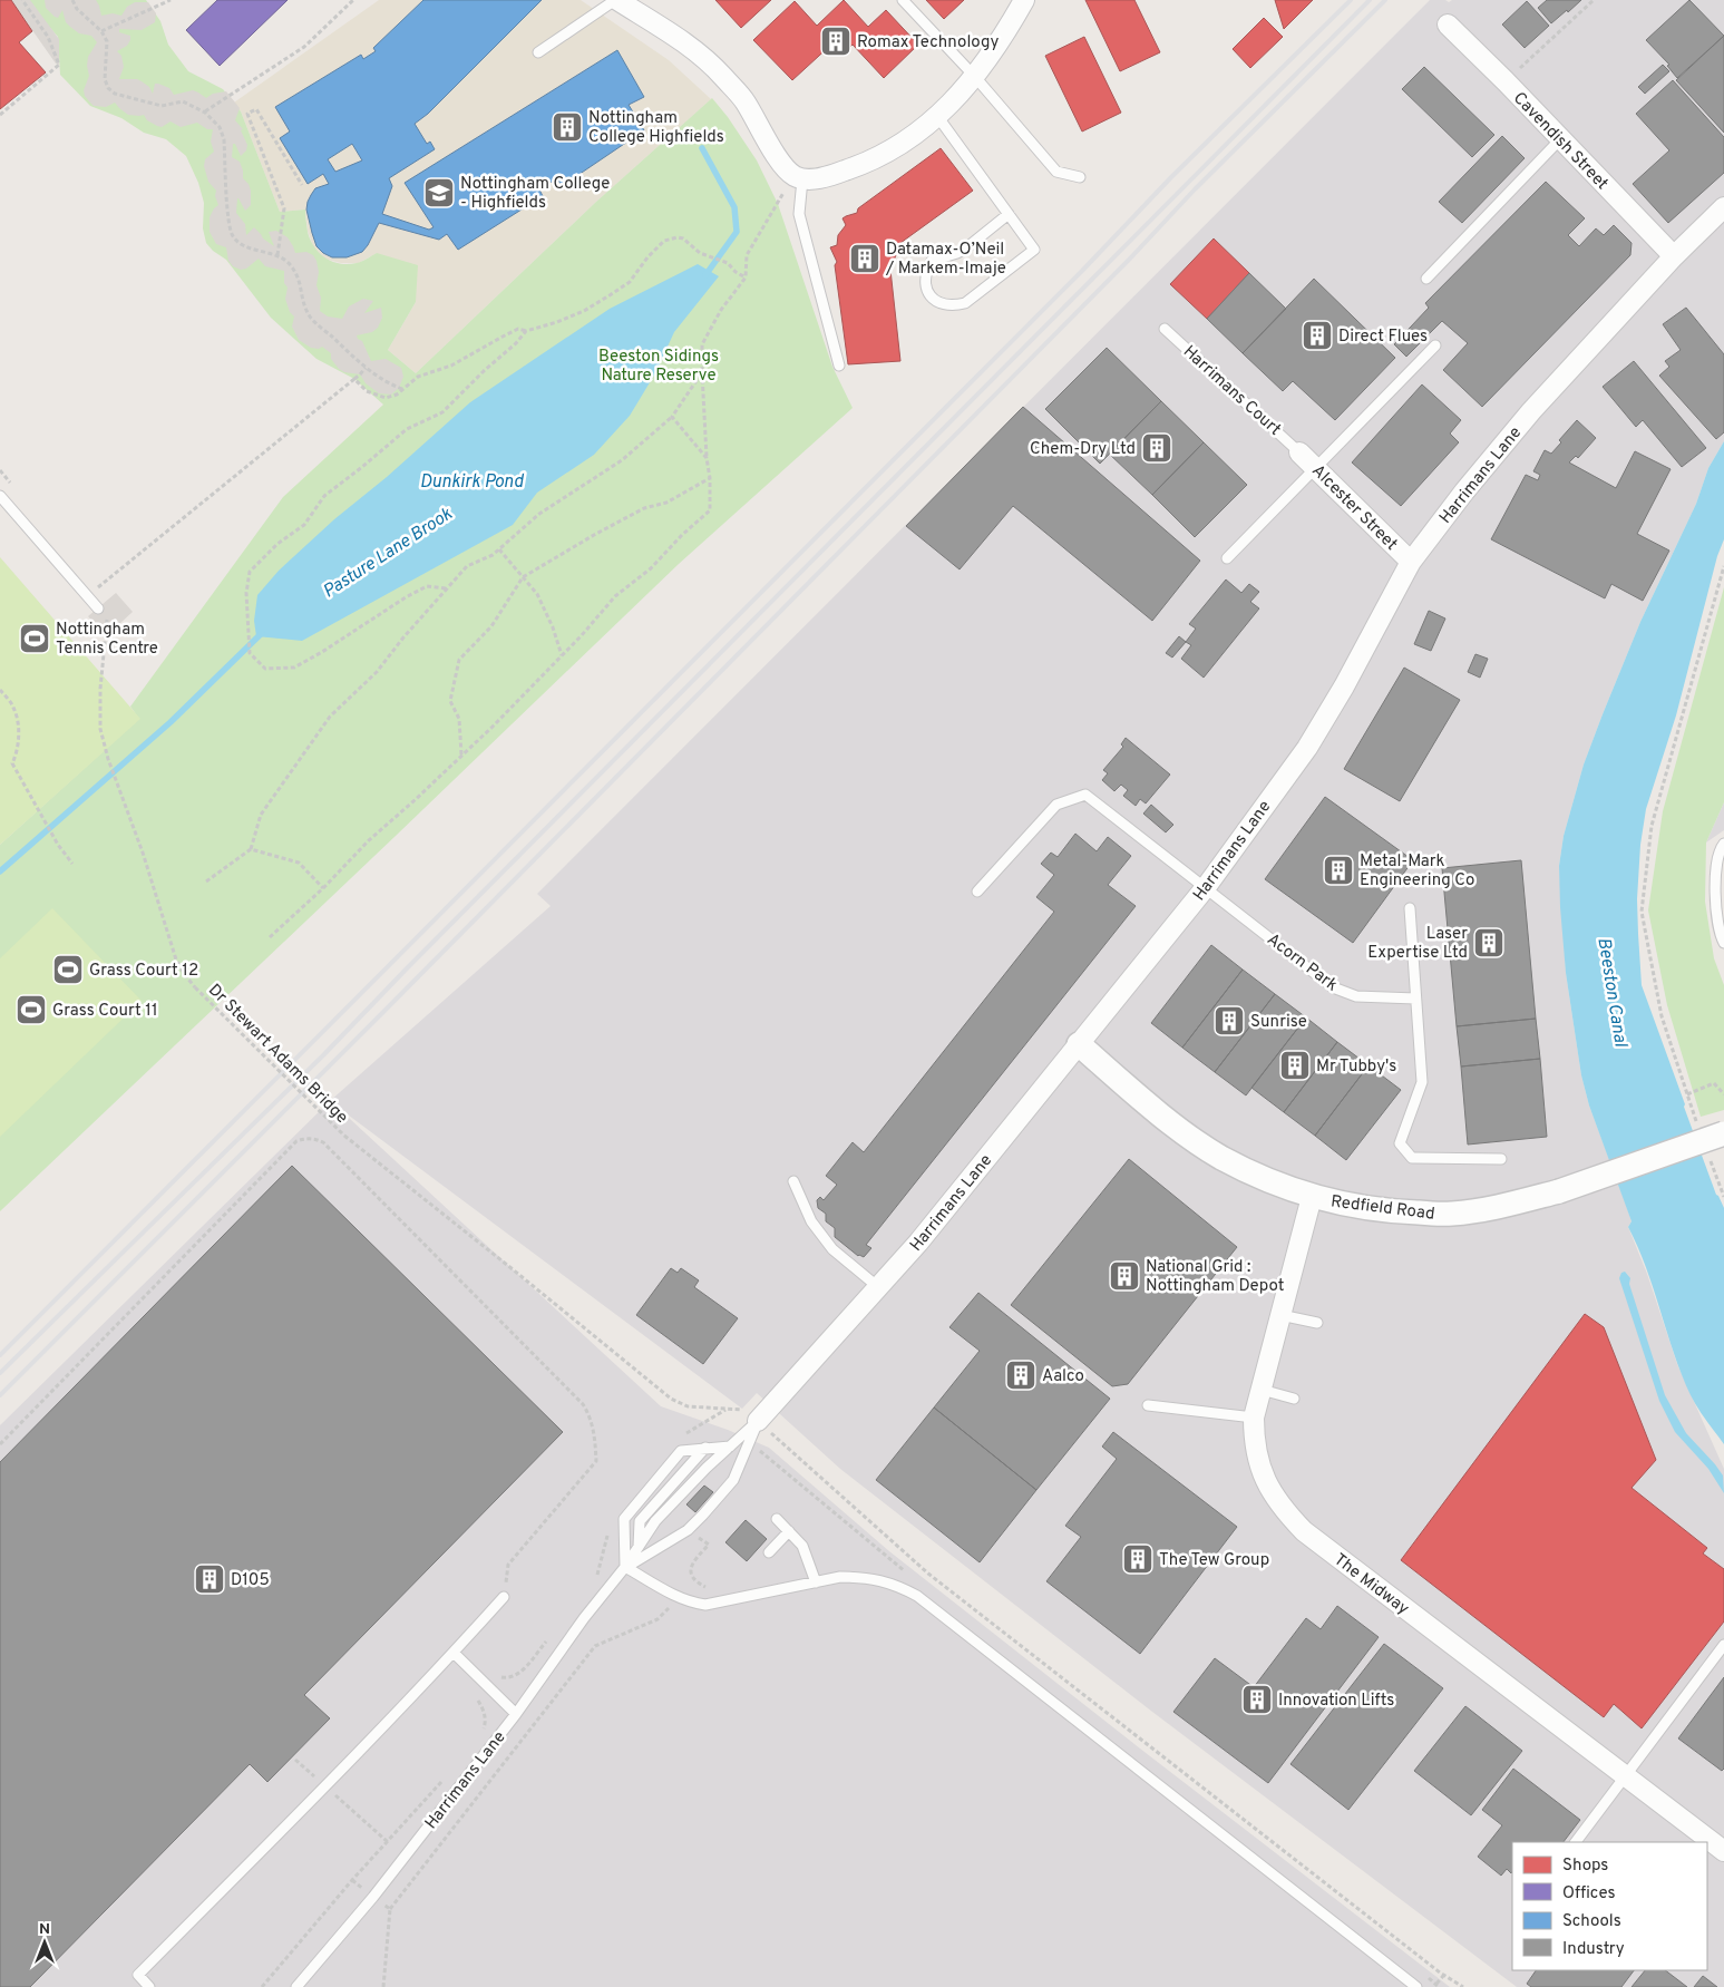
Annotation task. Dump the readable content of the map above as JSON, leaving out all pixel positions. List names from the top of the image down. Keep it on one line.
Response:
{"streets":{"street":["Cavendish Street","Harrimans Lane","Alcester Street","Redfield Road","The Midway"],"lane":["Harrimans Court","Acorn Park"],"path":["Dr Stewart Adams Bridge"]},"crossings":[["Cavendish Street","Harrimans Lane"],["Harrimans Court","Alcester Street"],["Harrimans Lane","Alcester Street"],["Harrimans Lane","Acorn Park"],["Harrimans Lane","Dr Stewart Adams Bridge"],["Harrimans Lane","Redfield Road"],["Redfield Road","The Midway"]],"water":["Dunkirk Pond","Pasture Lane Brook","Beeston Canal"],"parks":["Beeston Sidings Nature Reserve"],"places":{"building":["Romax Technology","Nottingham College Highfields","Datamax-O’Neil / Markem-Imaje","Direct Flues","Chem-Dry Ltd","Metal-Mark Engineering Co","Laser Expertise Ltd","Sunrise","Mr Tubby's","National Grid : Nottingham Depot","Aalco","The Tew Group","D105","Innovation Lifts"],"school or university":["Nottingham College - Highfields"],"sports":["Nottingham Tennis Centre","Grass Court 12","Grass Court 11"]},"legend":["Shops","Offices","Schools","Industry"],"north":"top"}
